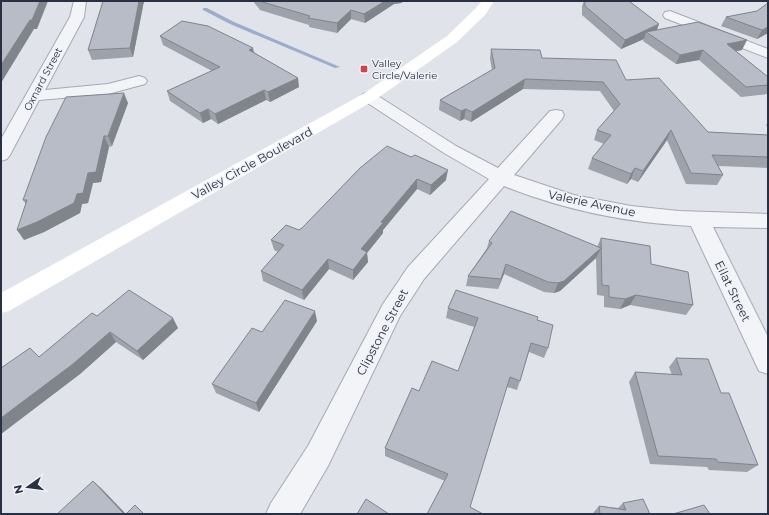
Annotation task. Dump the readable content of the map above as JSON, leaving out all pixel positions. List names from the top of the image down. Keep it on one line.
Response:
{"streets":{"main road":["Valley Circle Boulevard"],"street":["Oxnard Street","Valerie Avenue","Eilat Street","Clipstone Street"]},"crossings":[["Valley Circle Boulevard","Valerie Avenue"],["Valerie Avenue","Eilat Street"],["Valerie Avenue","Clipstone Street"]],"places":{"transit":["Valley Circle/Valerie"]},"north":"left"}
